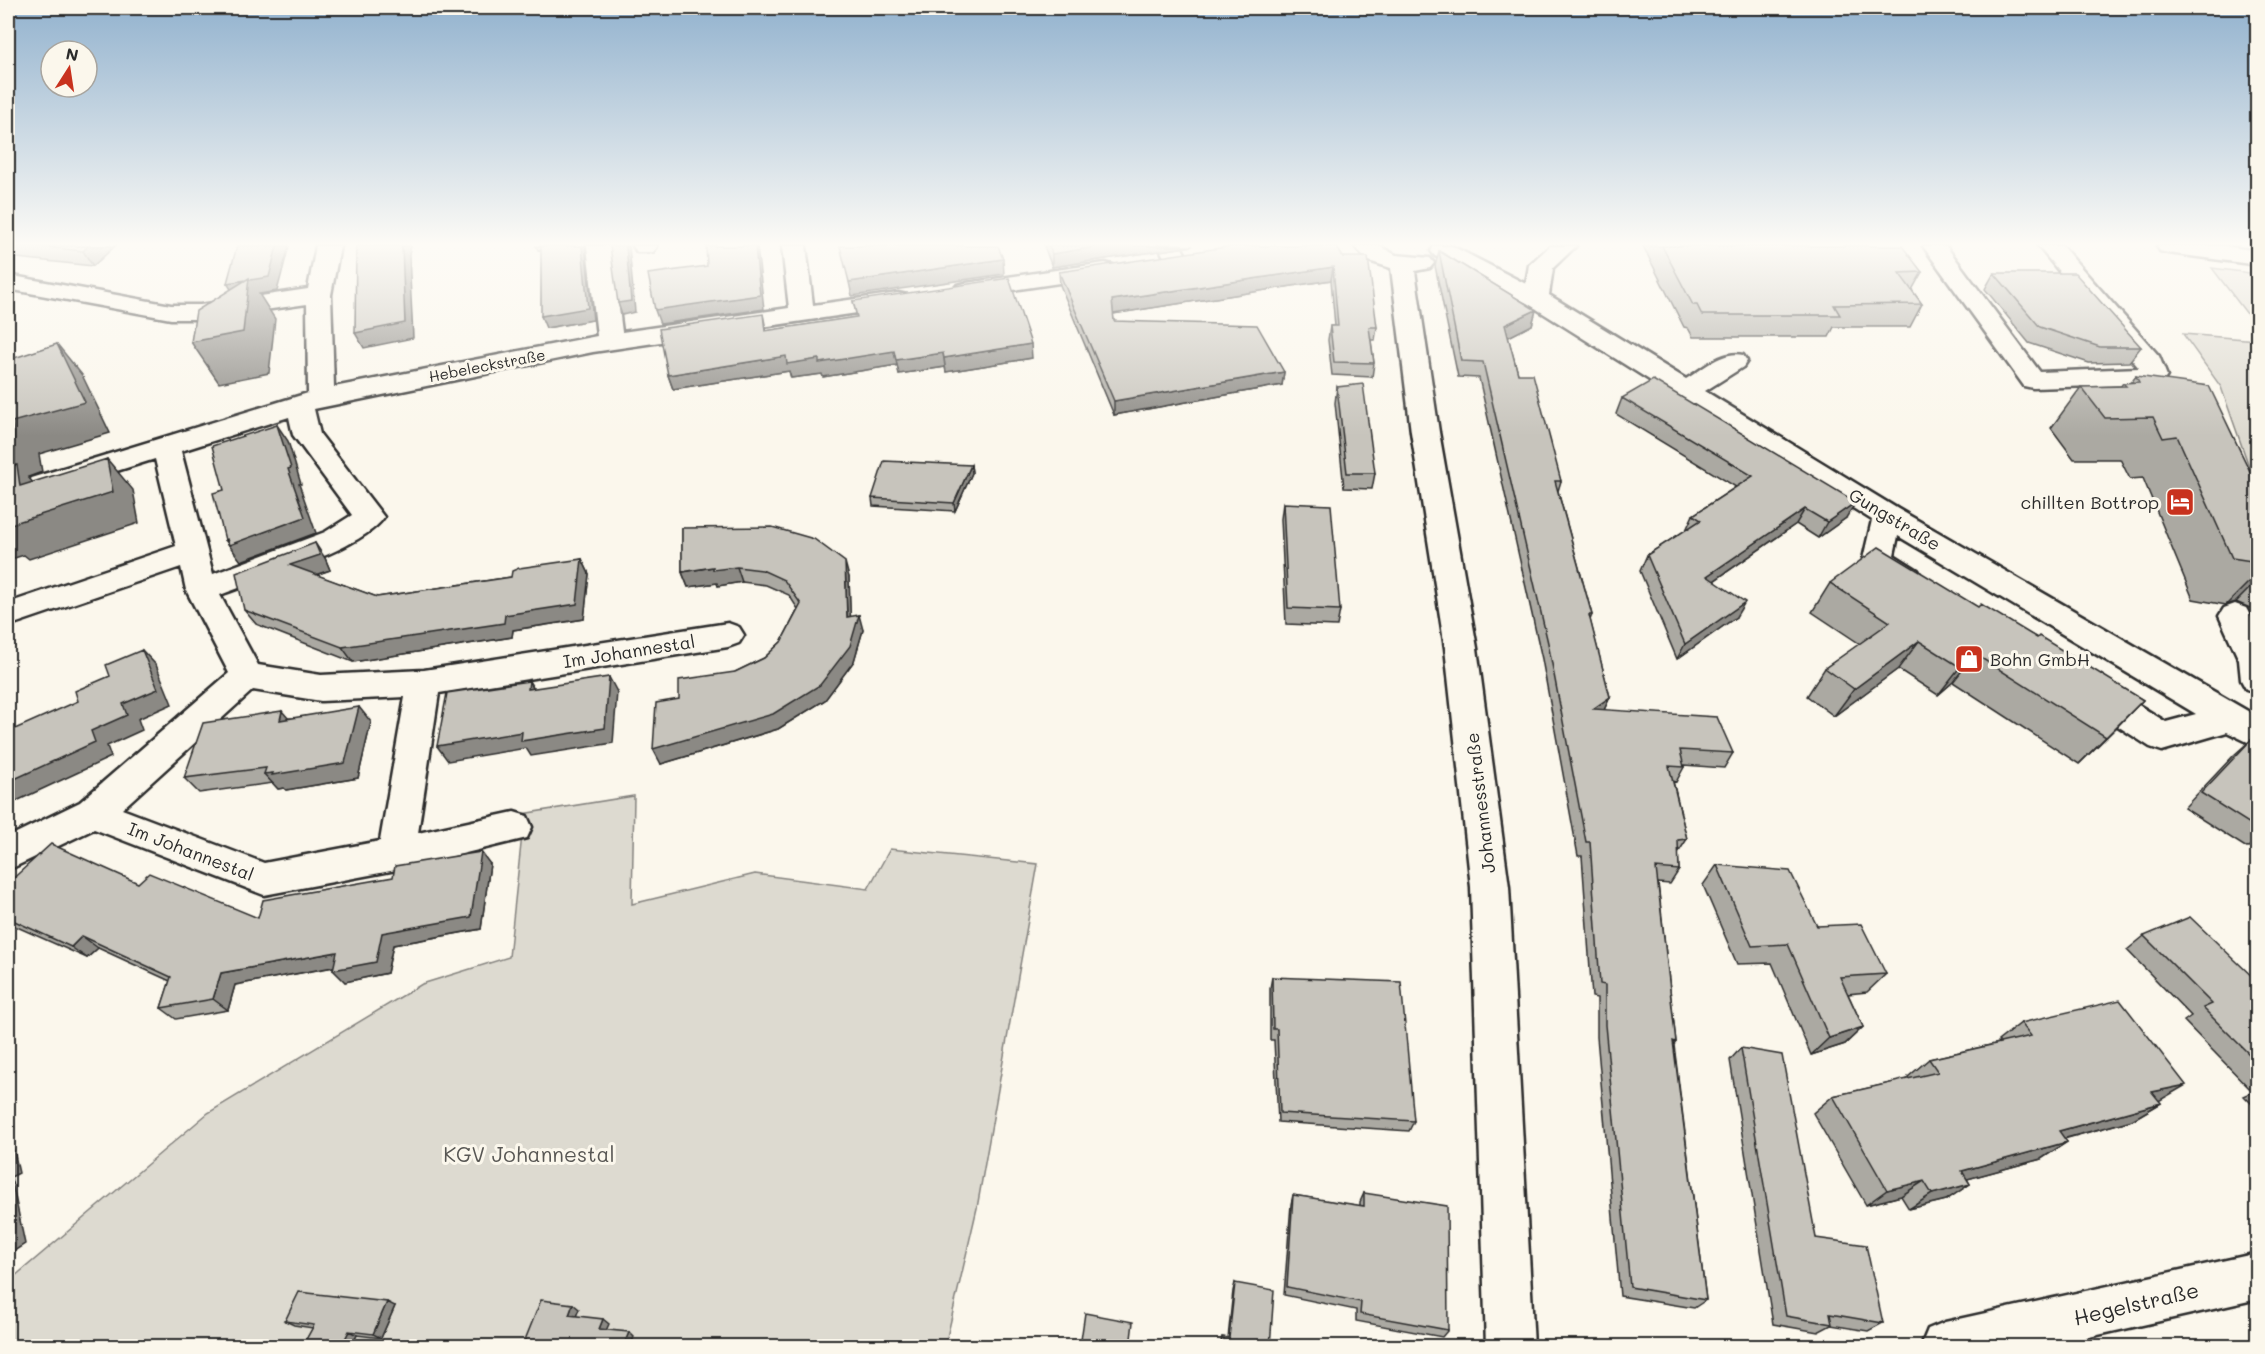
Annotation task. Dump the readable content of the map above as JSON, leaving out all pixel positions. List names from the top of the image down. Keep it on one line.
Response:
{"streets":{"street":["Hebeleckstraße","Gungstraße","Im Johannestal","Johannesstraße","Hegelstraße"]},"parks":["KGV Johannestal"],"places":{"hotel":["chillten Bottrop"],"shop":["Bohn GmbH"]},"north":"top"}
